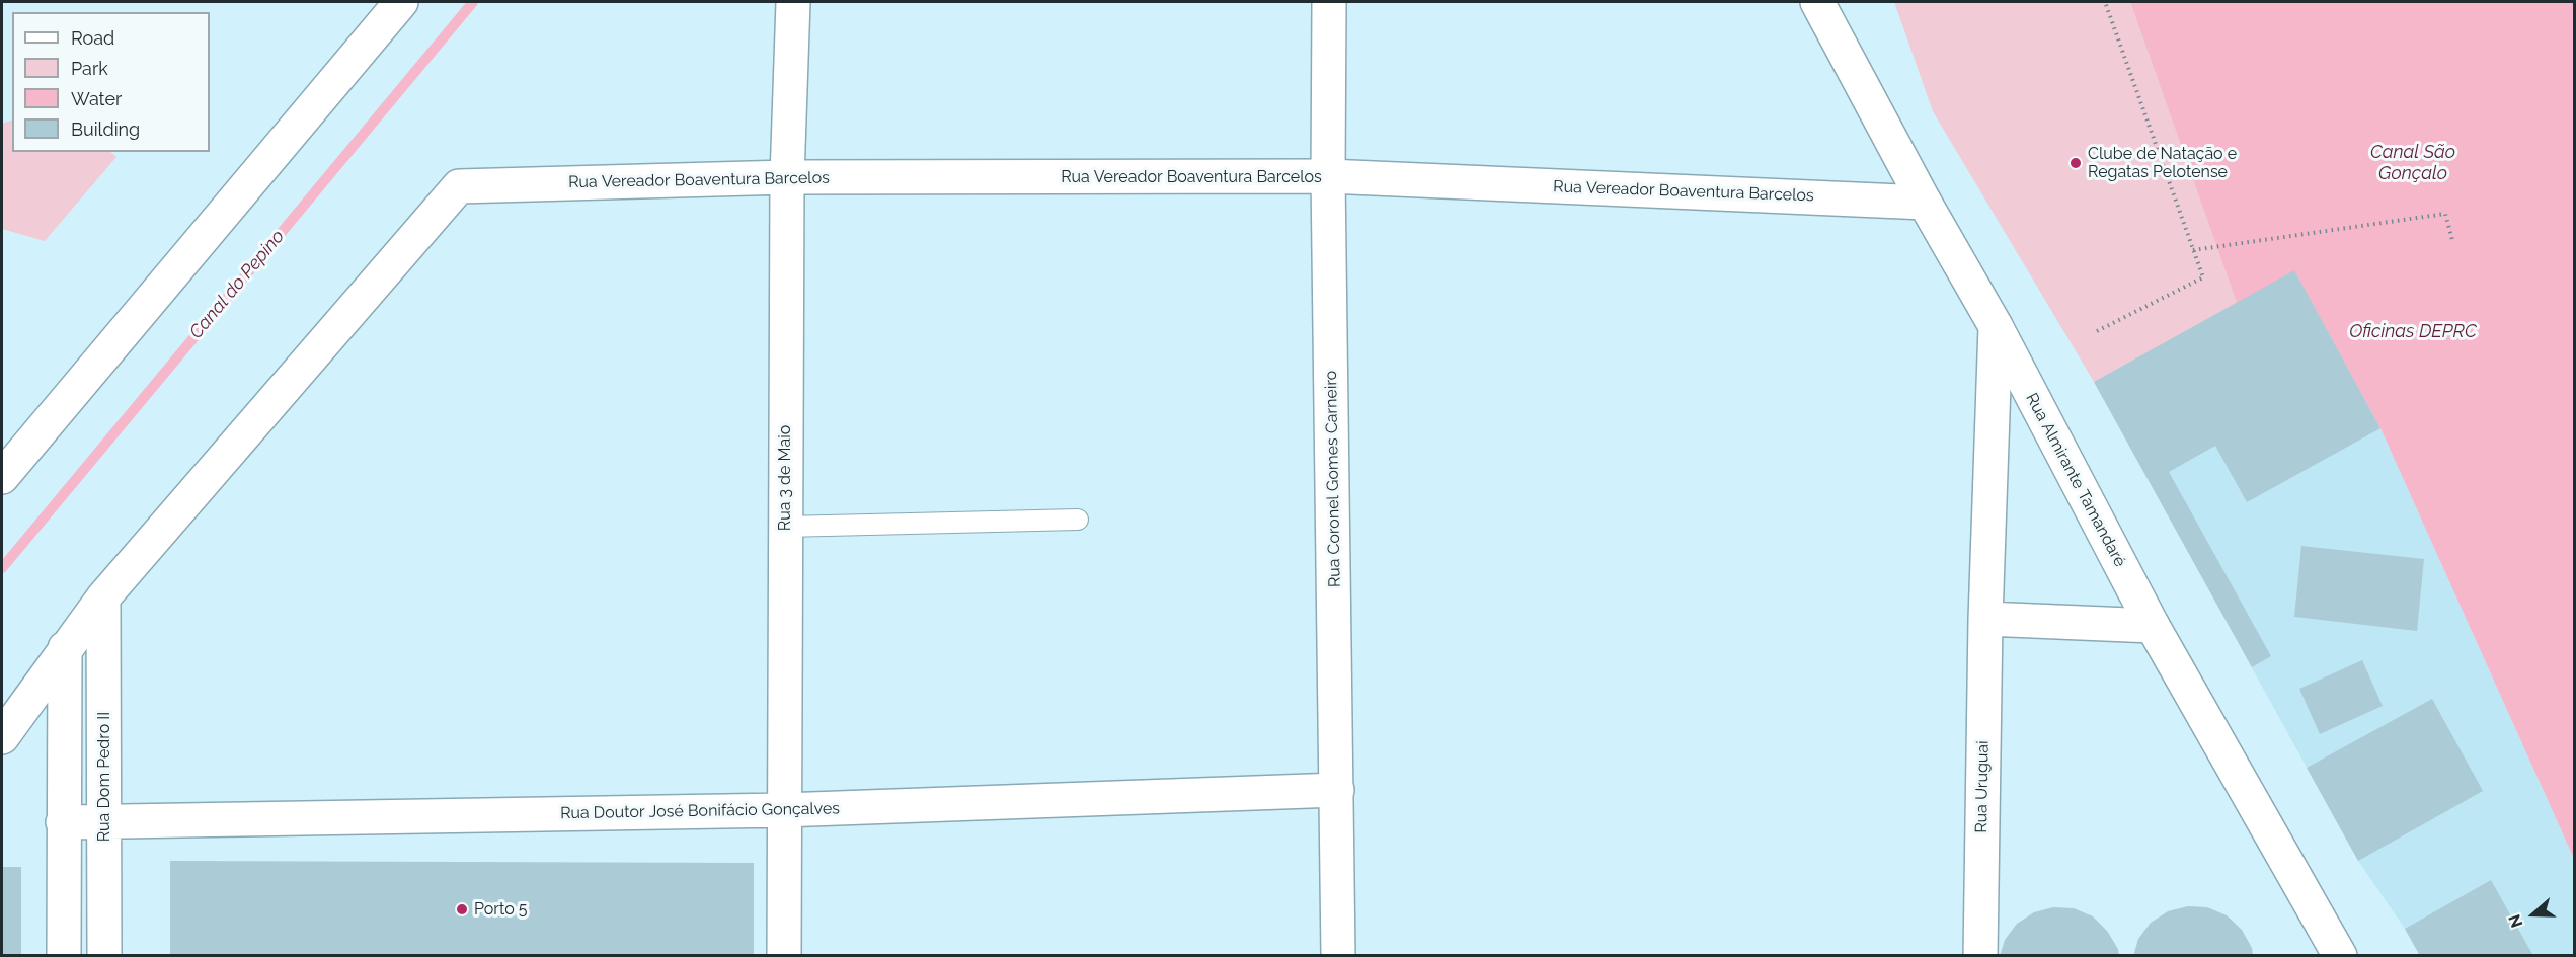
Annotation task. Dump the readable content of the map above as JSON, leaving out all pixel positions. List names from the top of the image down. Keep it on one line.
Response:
{"streets":{"street":["Rua Vereador Boaventura Barcelos","Rua 3 de Maio","Rua Coronel Gomes Carneiro","Rua Almirante Tamandaré","Rua Dom Pedro II","Rua Uruguai","Rua Doutor José Bonifácio Gonçalves"]},"crossings":[["Rua Vereador Boaventura Barcelos","Rua 3 de Maio"],["Rua Vereador Boaventura Barcelos","Rua Coronel Gomes Carneiro"],["Rua Vereador Boaventura Barcelos","Rua Almirante Tamandaré"],["Rua Vereador Boaventura Barcelos","Rua Dom Pedro II"],["Rua 3 de Maio","Rua Doutor José Bonifácio Gonçalves"],["Rua Coronel Gomes Carneiro","Rua Doutor José Bonifácio Gonçalves"],["Rua Almirante Tamandaré","Rua Uruguai"],["Rua Dom Pedro II","Rua Doutor José Bonifácio Gonçalves"]],"water":["Canal São Gonçalo","Canal do Pepino","Oficinas DEPRC"],"places":["Clube de Natação e Regatas Pelotense","Porto 5"],"legend":["Road","Park","Water","Building"],"north":"left"}
